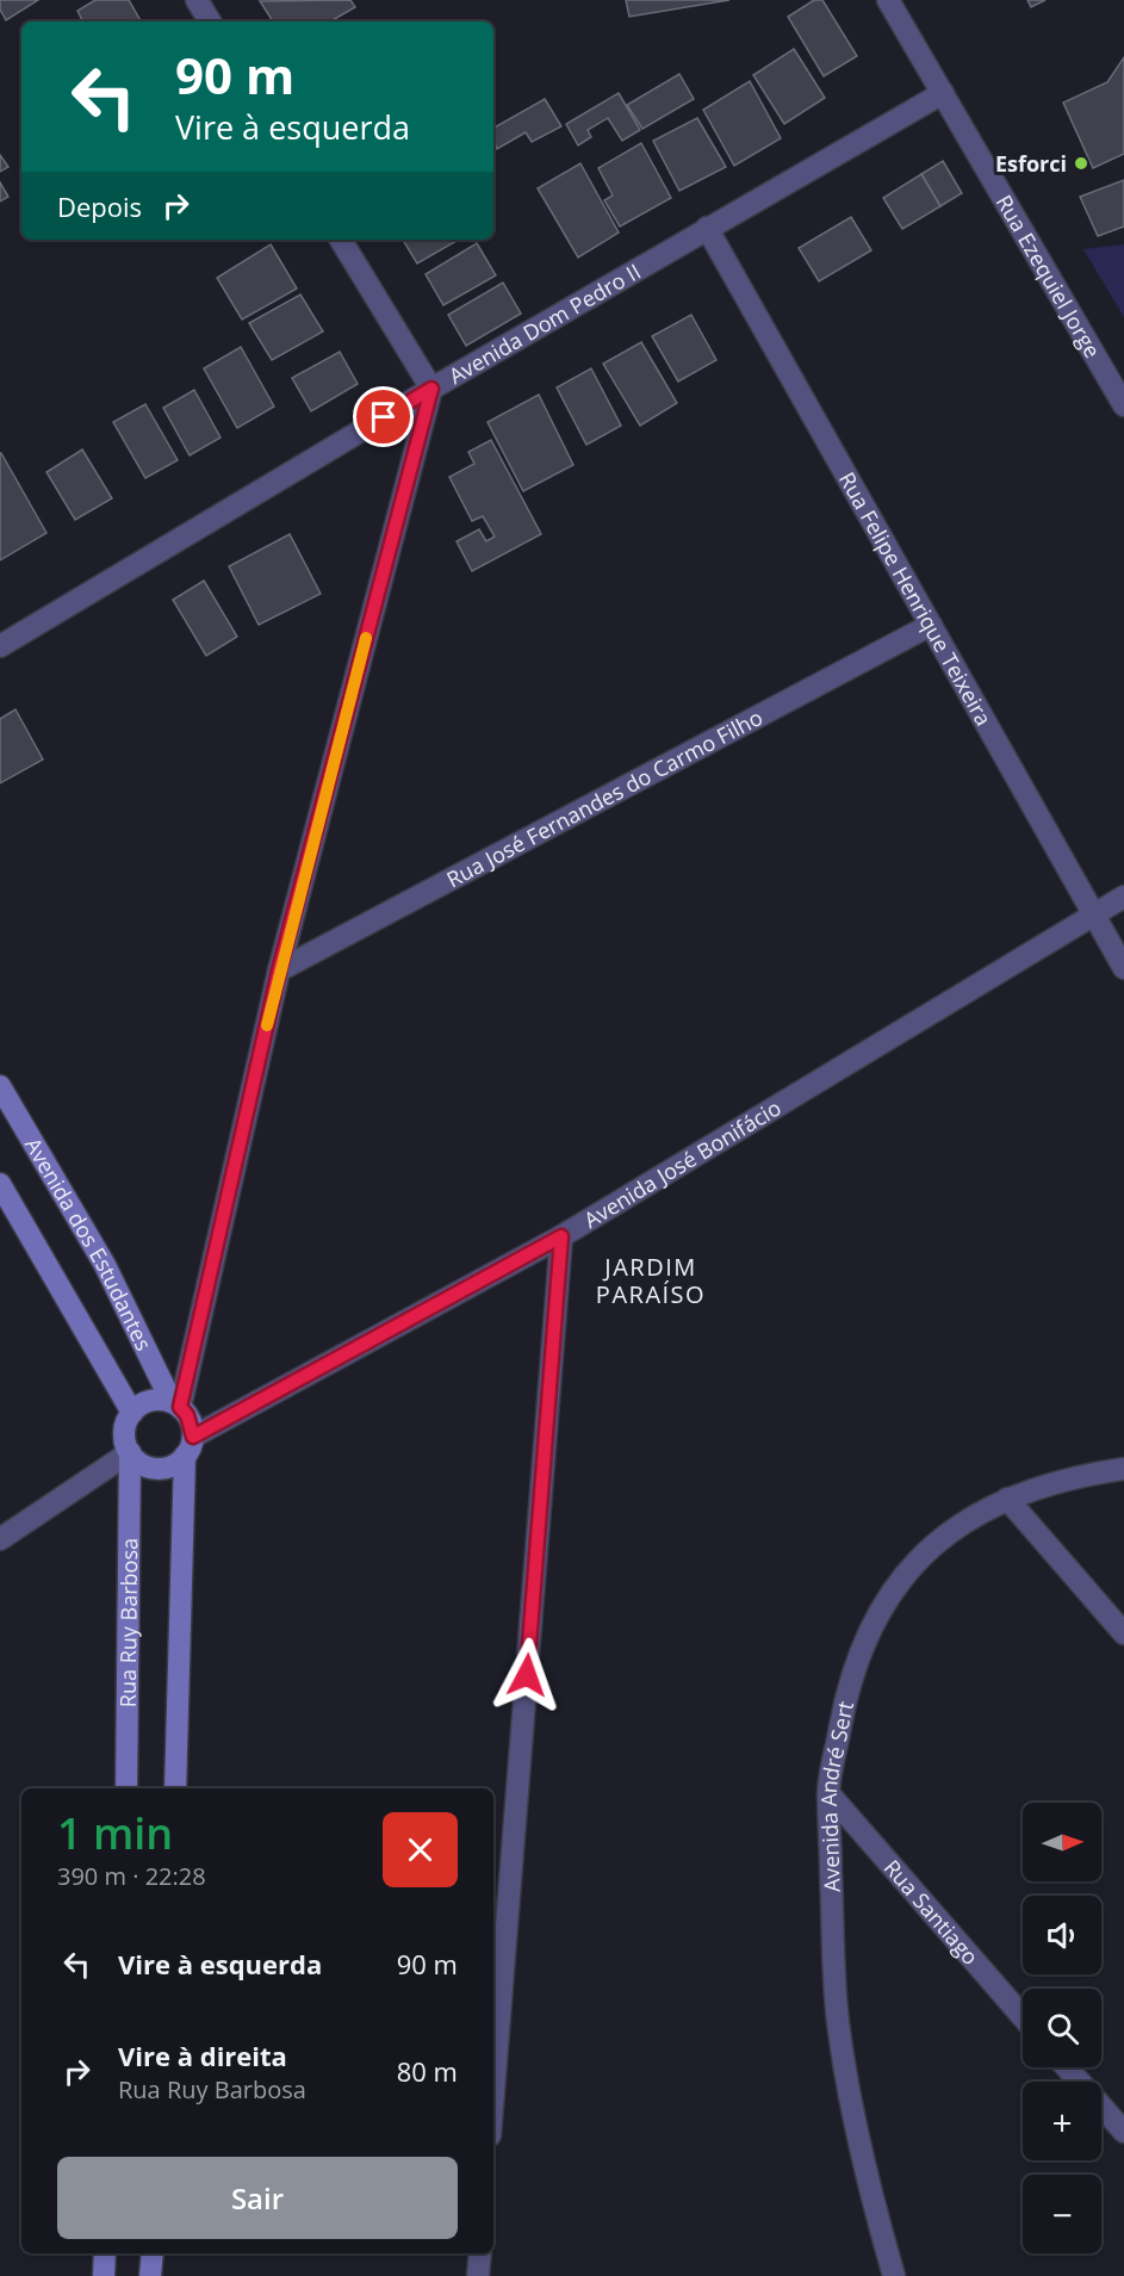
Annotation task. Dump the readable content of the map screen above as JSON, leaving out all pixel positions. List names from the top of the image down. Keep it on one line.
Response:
{"streets":{"street":["Rua Ezequiel Jorge","Avenida Dom Pedro II","Rua Felipe Henrique Teixeira","Rua José Fernandes do Carmo Filho","Avenida José Bonifácio","Avenida dos Estudantes","Rua Ruy Barbosa","Avenida André Sert","Rua Santiago"]},"crossings":[["Rua Ezequiel Jorge","Avenida Dom Pedro II"],["Avenida Dom Pedro II","Rua Felipe Henrique Teixeira"],["Rua Felipe Henrique Teixeira","Rua José Fernandes do Carmo Filho"],["Rua Felipe Henrique Teixeira","Avenida José Bonifácio"],["Avenida José Bonifácio","Avenida dos Estudantes"],["Avenida José Bonifácio","Rua Ruy Barbosa"],["Avenida dos Estudantes","Rua Ruy Barbosa"],["Avenida André Sert","Rua Santiago"]],"districts":["JARDIM PARAÍSO"],"places":["Esforci"],"north":"right","page":{"turn":["90 m","Vire à esquerda"],"then":"Depois","heading":["1 min","390 m · 22:28"],"map_buttons":["+","−"],"list":[{"name":"Vire à esquerda","value":"90 m"},{"name":"Vire à direita","note":"Rua Ruy Barbosa","value":"80 m"}],"buttons":"Sair"}}
